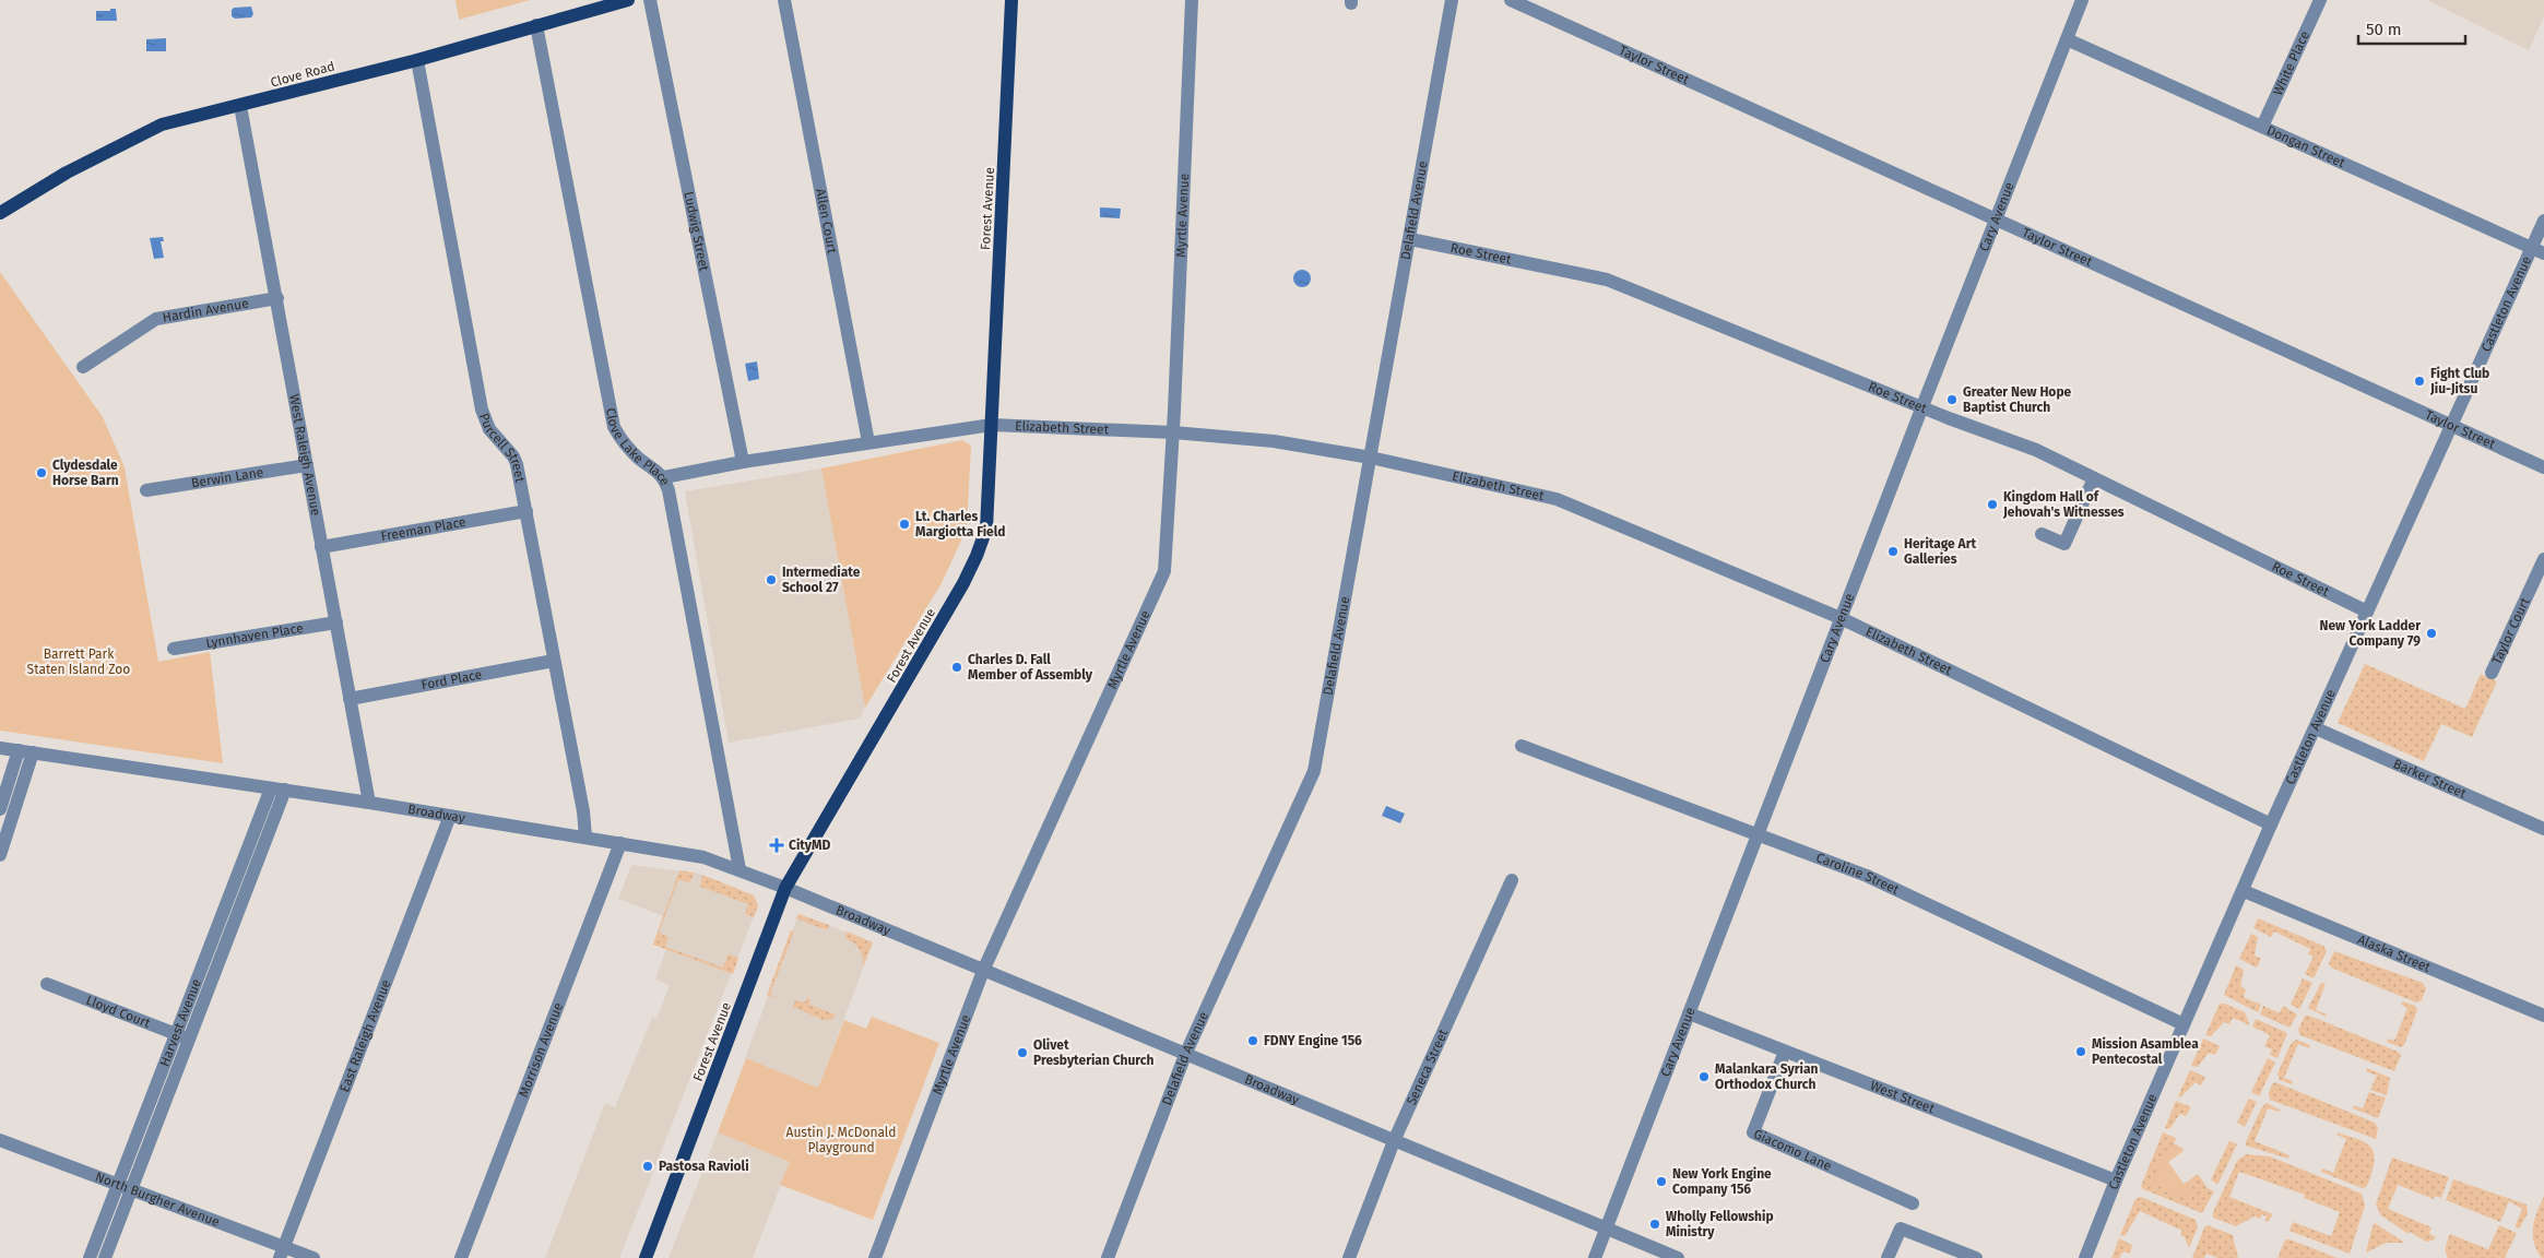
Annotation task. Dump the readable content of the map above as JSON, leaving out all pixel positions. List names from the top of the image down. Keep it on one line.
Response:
{"streets":{"main road":["Clove Road","Forest Avenue"],"street":["White Place","Taylor Street","Dongan Street","Delafield Avenue","Myrtle Avenue","Cary Avenue","Allen Court","Ludwig Street","Roe Street","Castleton Avenue","Hardin Avenue","Elizabeth Street","Clove Lake Place","Purcell Street","West Raleigh Avenue","Berwin Lane","Freeman Place","Taylor Court","Lynnhaven Place","Ford Place","Barker Street","Broadway","Caroline Street","Alaska Street","Lloyd Court","Harvest Avenue","East Raleigh Avenue","Morrison Avenue","Seneca Street","West Street","Giacomo Lane","North Burgher Avenue"]},"crossings":[["White Place","Dongan Street"],["Taylor Street","Cary Avenue"],["Taylor Street","Castleton Avenue"],["Clove Road","Clove Lake Place"],["Clove Road","Purcell Street"],["Clove Road","West Raleigh Avenue"],["Dongan Street","Cary Avenue"],["Dongan Street","Castleton Avenue"],["Forest Avenue","Elizabeth Street"],["Forest Avenue","Broadway"],["Delafield Avenue","Roe Street"],["Delafield Avenue","Elizabeth Street"],["Delafield Avenue","Broadway"],["Myrtle Avenue","Elizabeth Street"],["Myrtle Avenue","Broadway"],["Cary Avenue","Roe Street"],["Cary Avenue","Elizabeth Street"],["Cary Avenue","Broadway"],["Cary Avenue","Caroline Street"],["Cary Avenue","West Street"],["Allen Court","Elizabeth Street"],["Ludwig Street","Elizabeth Street"],["Roe Street","Castleton Avenue"],["Castleton Avenue","Elizabeth Street"],["Castleton Avenue","Barker Street"],["Castleton Avenue","Caroline Street"],["Castleton Avenue","Alaska Street"],["Castleton Avenue","West Street"],["Hardin Avenue","West Raleigh Avenue"],["Elizabeth Street","Clove Lake Place"],["Clove Lake Place","Broadway"],["Purcell Street","Freeman Place"],["Purcell Street","Ford Place"],["Purcell Street","Broadway"],["West Raleigh Avenue","Berwin Lane"],["West Raleigh Avenue","Freeman Place"],["West Raleigh Avenue","Lynnhaven Place"],["West Raleigh Avenue","Ford Place"],["West Raleigh Avenue","Broadway"],["Broadway","Harvest Avenue"],["Broadway","East Raleigh Avenue"],["Broadway","Morrison Avenue"],["Broadway","Seneca Street"],["Lloyd Court","Harvest Avenue"],["Harvest Avenue","North Burgher Avenue"],["East Raleigh Avenue","North Burgher Avenue"],["West Street","Giacomo Lane"]],"parks":["Barrett Park Staten Island Zoo","Austin J. McDonald Playground"],"places":{"other":["Fight Club Jiu-Jitsu","Greater New Hope Baptist Church","Clydesdale Horse Barn","Kingdom Hall of Jehovah's Witnesses","Lt. Charles Margiotta Field","Heritage Art Galleries","Intermediate School 27","New York Ladder Company 79","Charles D. Fall Member of Assembly","FDNY Engine 156","Mission Asamblea Pentecostal","Olivet Presbyterian Church","Malankara Syrian Orthodox Church","Pastosa Ravioli","New York Engine Company 156","Wholly Fellowship Ministry"],"health":["CityMD"]},"scale_bar":"50 m"}
